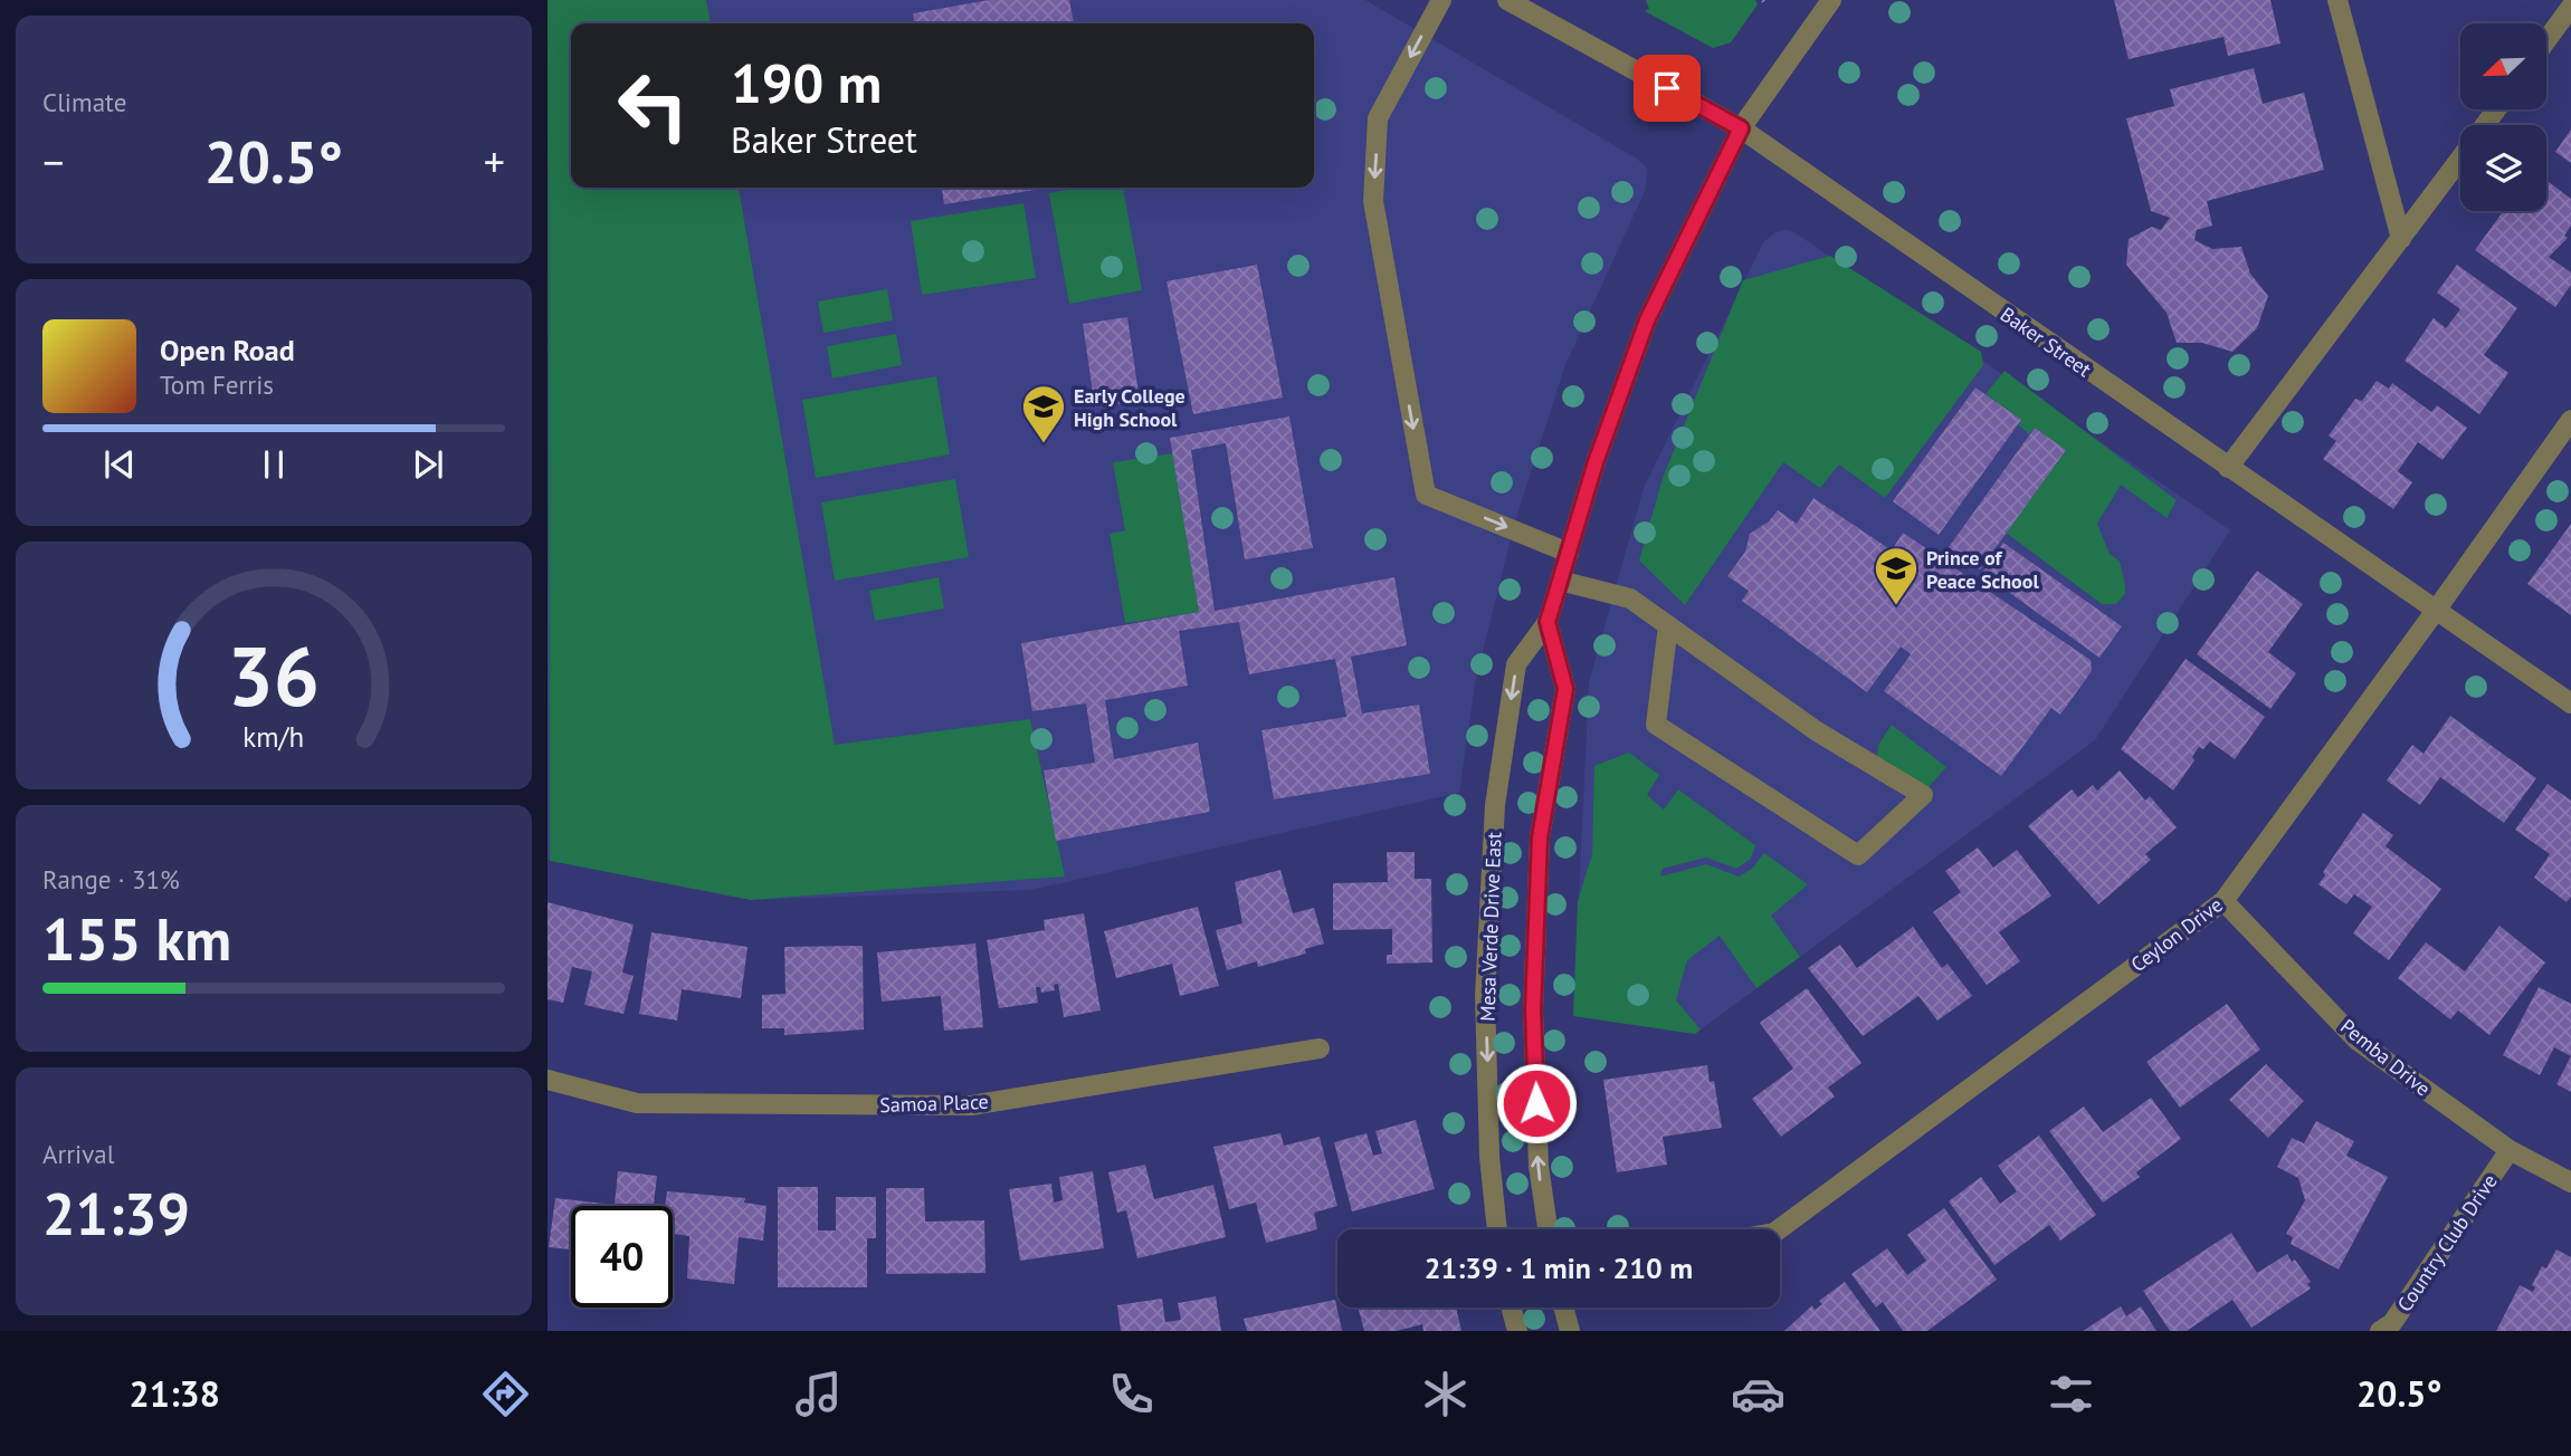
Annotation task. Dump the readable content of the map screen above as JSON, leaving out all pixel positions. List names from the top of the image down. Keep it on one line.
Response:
{"streets":{"street":["Baker Street","Mesa Verde Drive East","Ceylon Drive","Pemba Drive","Samoa Place","Country Club Drive"]},"crossings":[["Baker Street","Mesa Verde Drive East"],["Baker Street","Ceylon Drive"],["Ceylon Drive","Pemba Drive"],["Pemba Drive","Country Club Drive"]],"places":{"school or university":["Early College High School","Prince of Peace School"]},"north":"bottom left","page":{"tile":["Climate",["Range · 31%","155 km"],["Arrival","21:39"]],"turn":["190 m","Baker Street"],"heat":["−","20.5°","+"],"song":["Open Road","Tom Ferris"],"limit":"40","trip":"21:39 · 1 min · 210 m","tabs":["21:38","20.5°"],"gauge":["36","km/h"]}}
